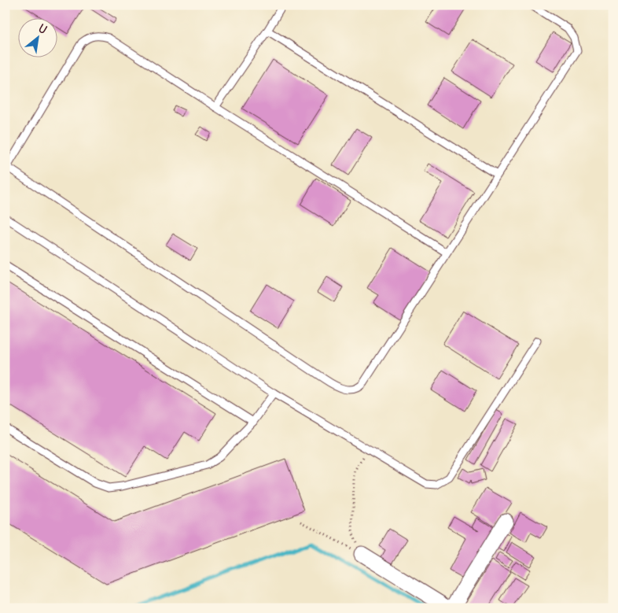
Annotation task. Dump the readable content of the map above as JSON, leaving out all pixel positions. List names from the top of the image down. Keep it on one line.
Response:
{"north":"top right"}
